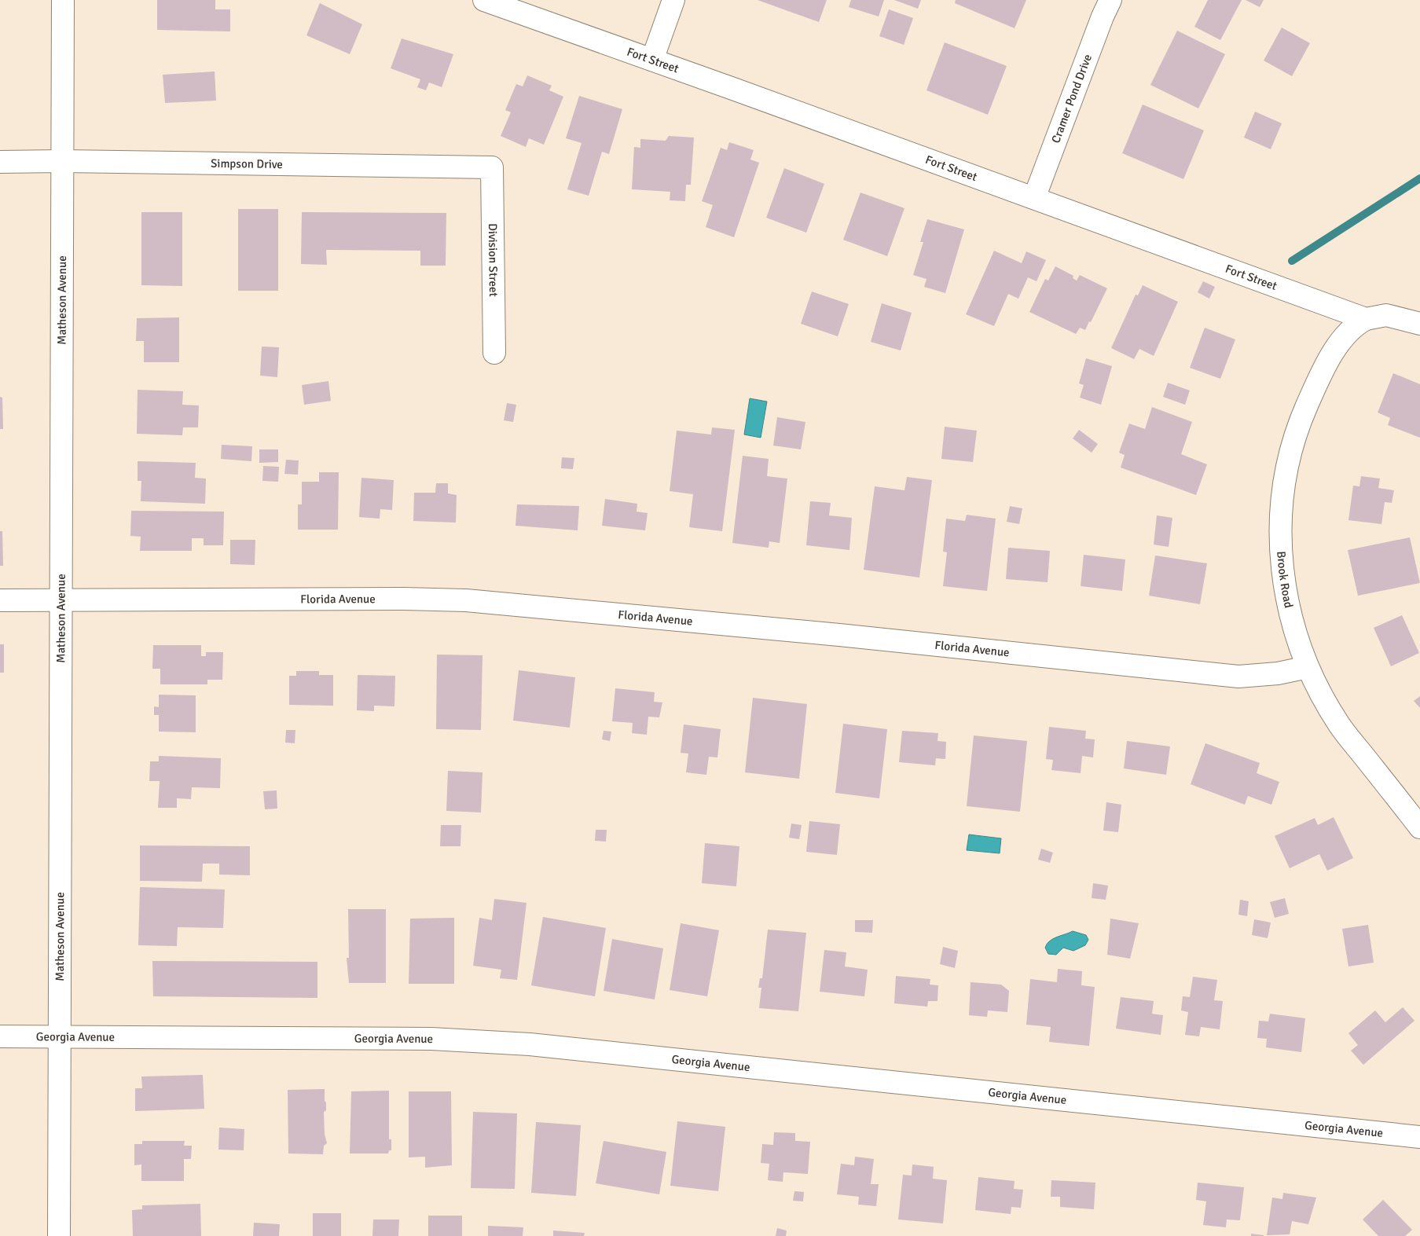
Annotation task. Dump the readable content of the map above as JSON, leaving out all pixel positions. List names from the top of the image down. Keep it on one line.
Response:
{"streets":{"street":["Fort Street","Cramer Pond Drive","Simpson Drive","Division Street","Matheson Avenue","Brook Road","Florida Avenue","Georgia Avenue"]},"crossings":[["Fort Street","Cramer Pond Drive"],["Fort Street","Brook Road"],["Simpson Drive","Division Street"],["Simpson Drive","Matheson Avenue"],["Matheson Avenue","Florida Avenue"],["Matheson Avenue","Georgia Avenue"],["Brook Road","Florida Avenue"]]}
